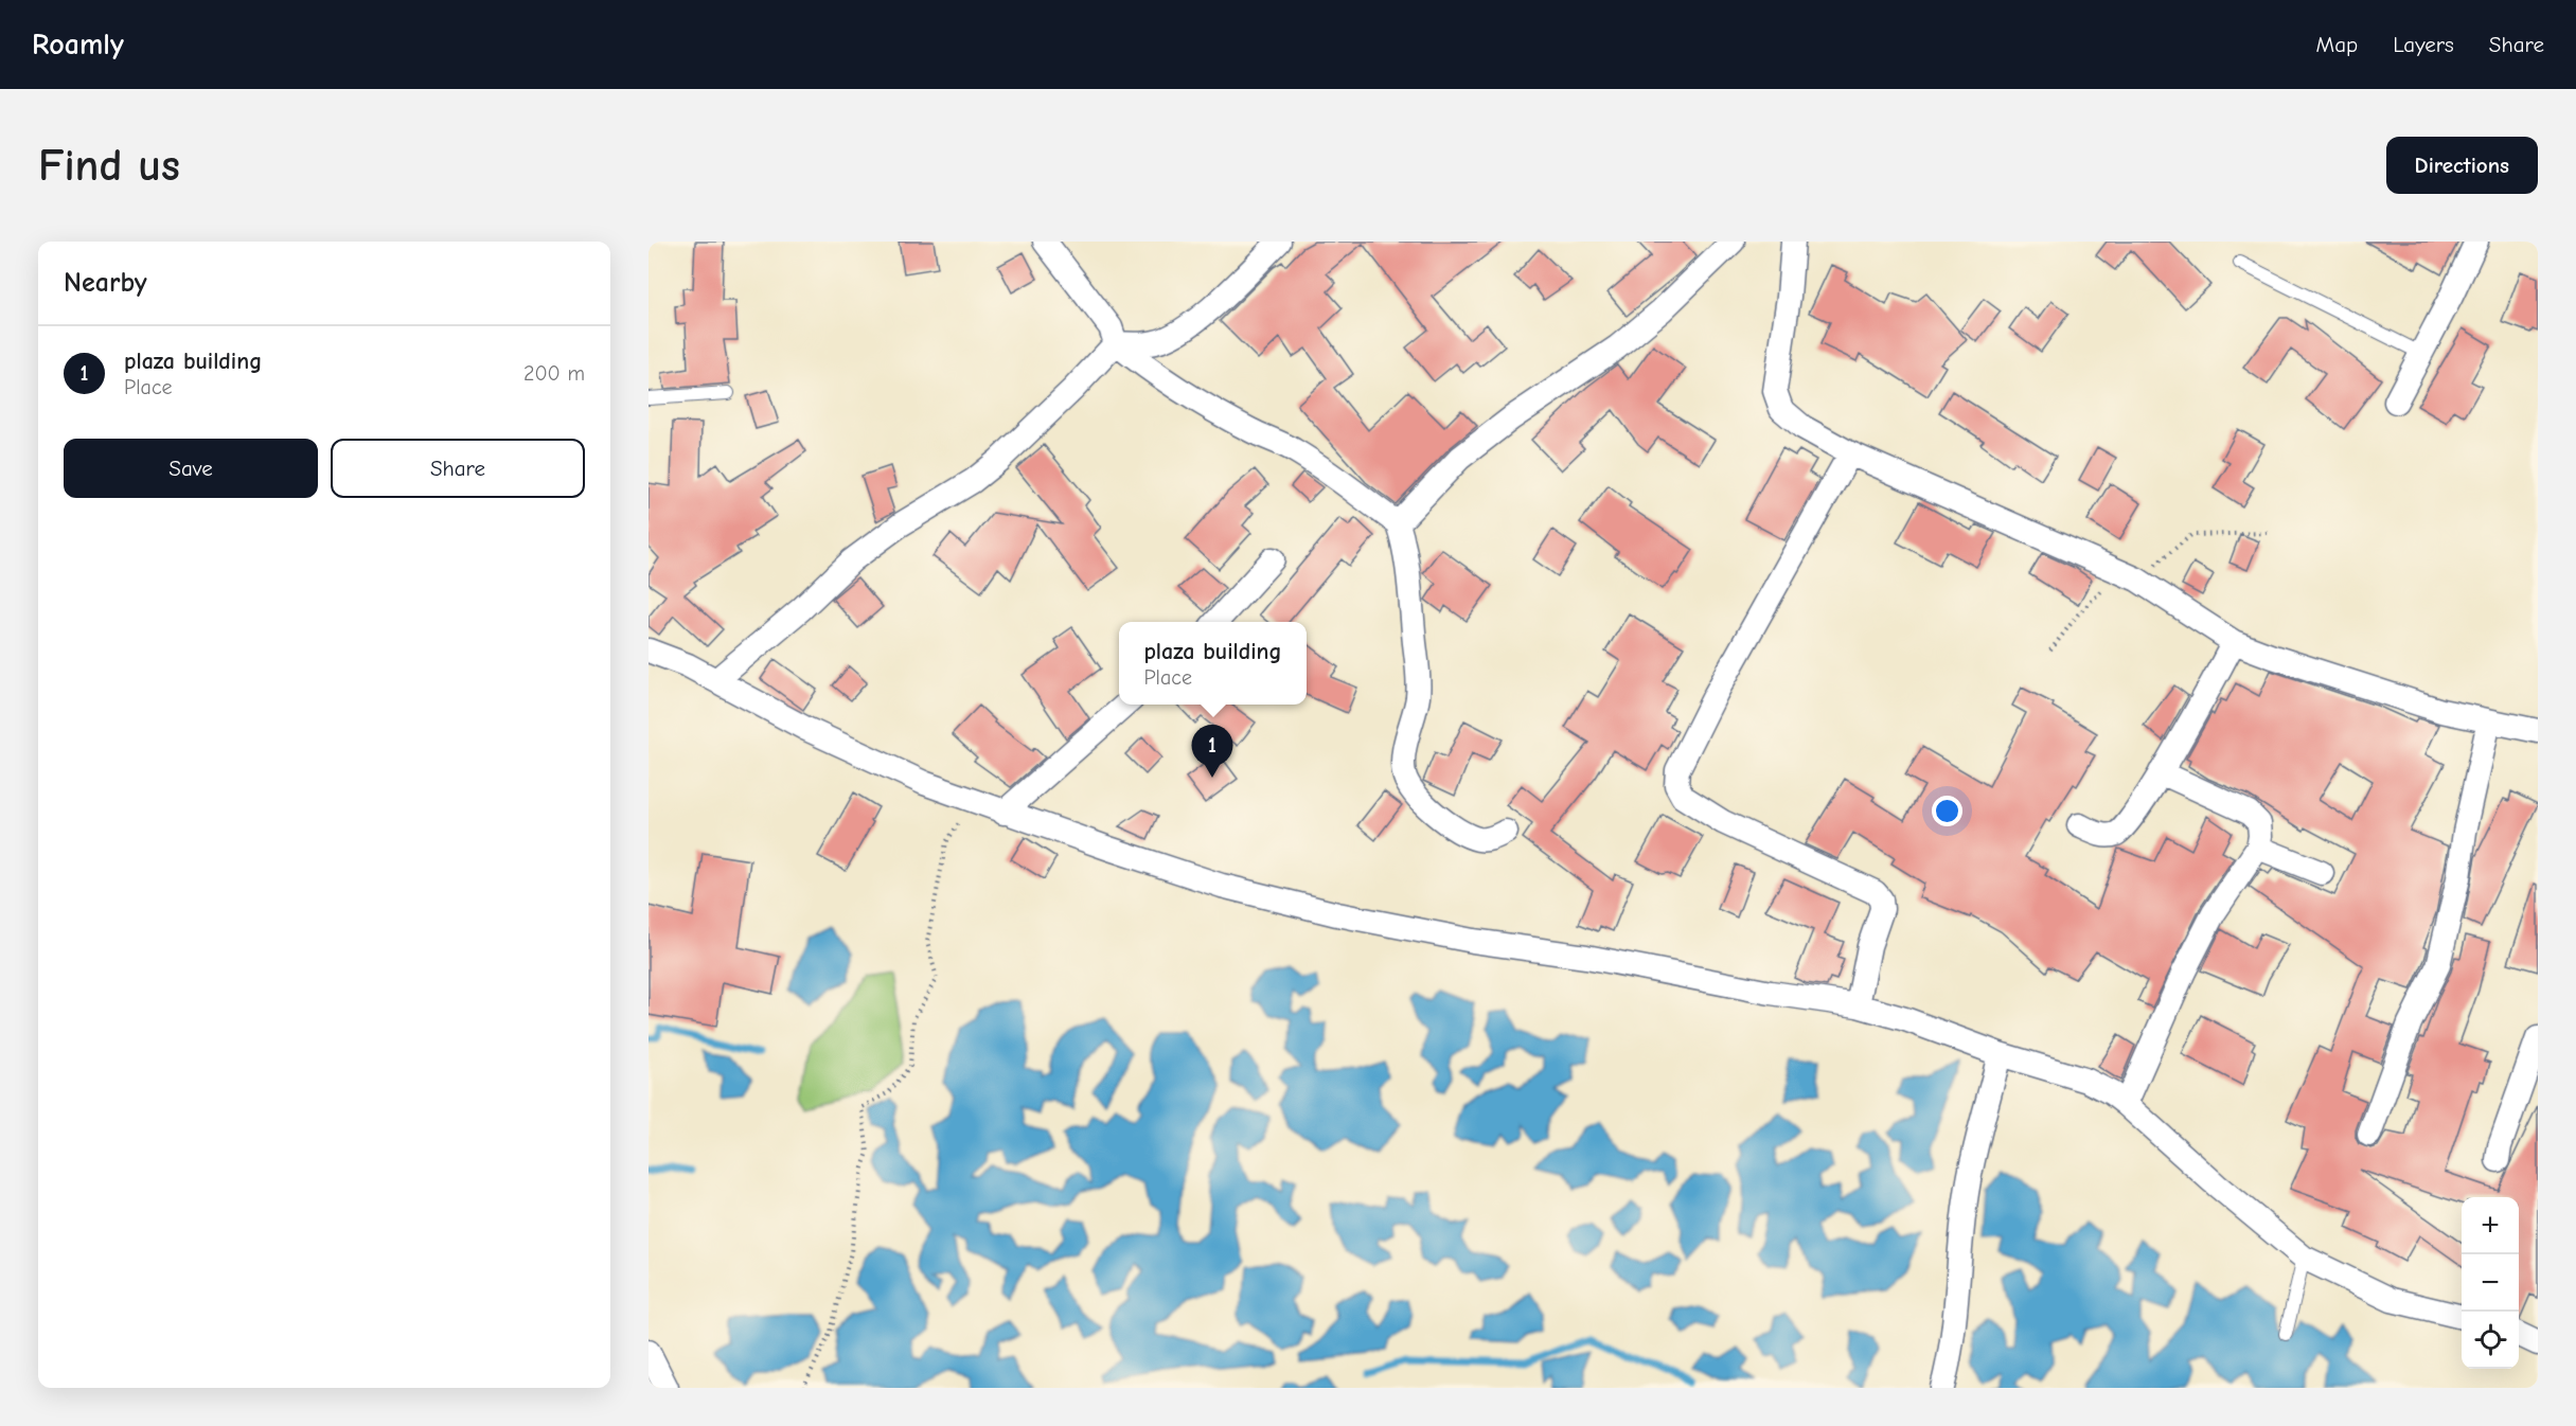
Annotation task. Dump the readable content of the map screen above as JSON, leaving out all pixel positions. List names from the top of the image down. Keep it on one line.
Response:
{"page":{"header":"Roamly","nav":["Map","Layers","Share"],"buttons":["Directions",["Save","Share"]],"title":"Find us","heading":"Nearby","list":[{"mark":"1","name":"plaza building","note":"Place","value":"200 m"}],"popup":["plaza building","Place"],"pins":"1","map_buttons":["+","−"]}}
